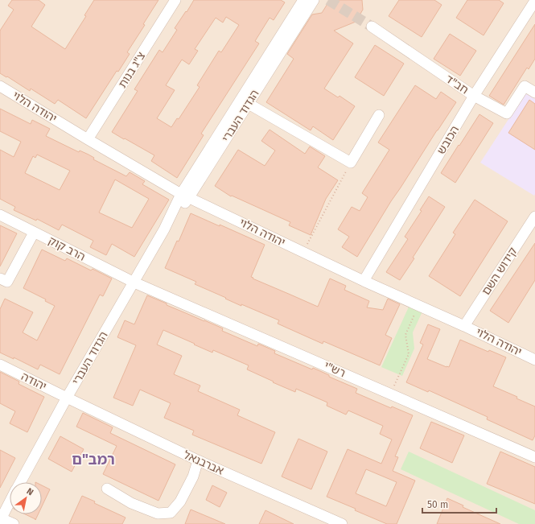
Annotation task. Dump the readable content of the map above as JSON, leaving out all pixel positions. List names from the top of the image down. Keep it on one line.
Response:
{"streets":{"street":["צ\"ג בנות","חב\"ד","יהודה הלוי","הגדוד העברי","הכובש","הרב קוק","קידוש השם","רש\"י","יהודה","אברבנאל"]},"crossings":[["צ\"ג בנות","יהודה הלוי"],["חב\"ד","הכובש"],["יהודה הלוי","הגדוד העברי"],["יהודה הלוי","הכובש"],["יהודה הלוי","קידוש השם"],["הגדוד העברי","הרב קוק"],["הגדוד העברי","רש\"י"],["הגדוד העברי","יהודה"],["הגדוד העברי","אברבנאל"],["הרב קוק","רש\"י"],["יהודה","אברבנאל"]],"districts":["רמב\"ם"],"scale_bar":"50 m","north":"top right"}
